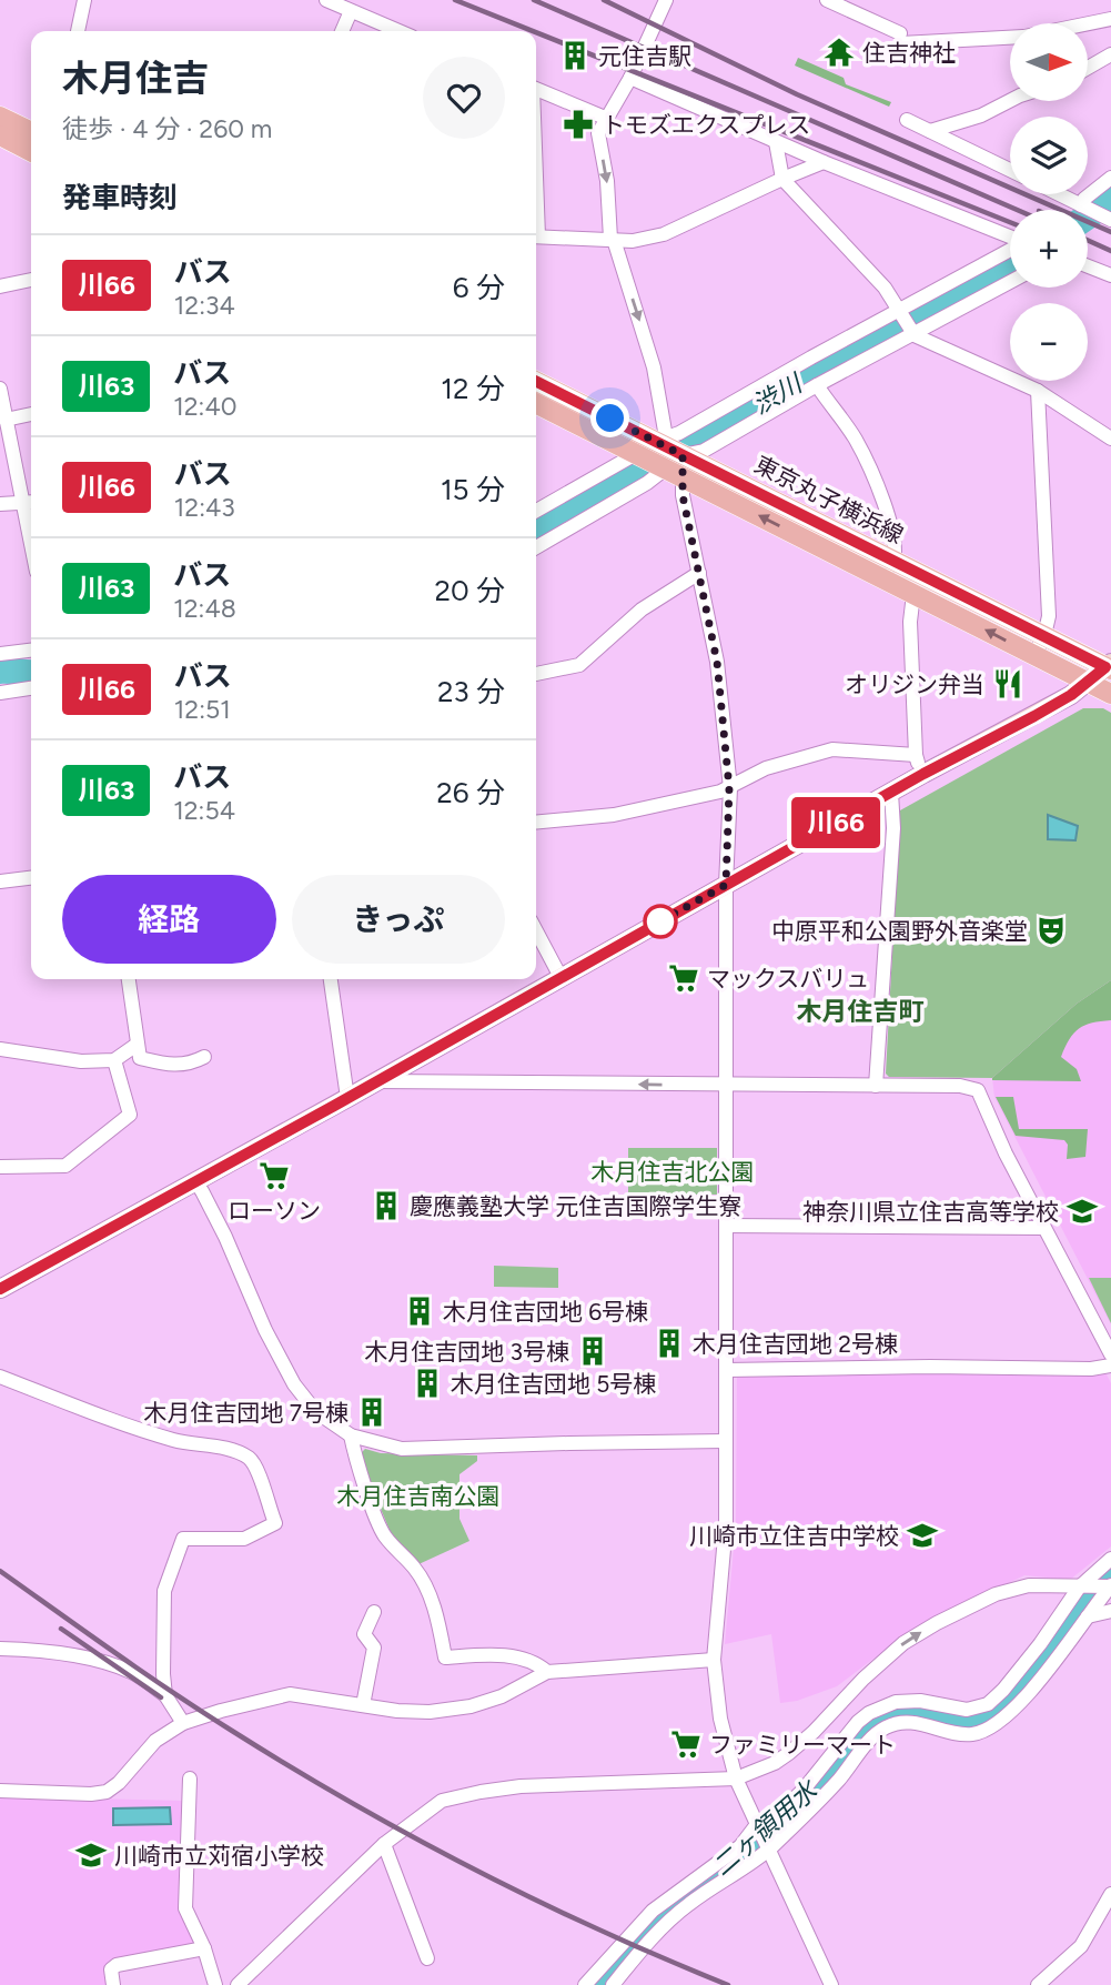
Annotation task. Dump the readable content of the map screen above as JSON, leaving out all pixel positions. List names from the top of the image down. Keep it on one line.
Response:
{"streets":{"main road":["東京丸子横浜線"]},"districts":["木月住吉町"],"water":["渋川","二ヶ領用水"],"parks":["木月住吉北公園","木月住吉南公園"],"places":{"temple":["住吉神社"],"building":["元住吉駅","慶應義塾大学 元住吉国際学生寮","木月住吉団地 6号棟","木月住吉団地 2号棟","木月住吉団地 3号棟","木月住吉団地 5号棟","木月住吉団地 7号棟"],"pharmacy":["トモズエクスプレス"],"restaurant":["オリジン弁当"],"theatre":["中原平和公園野外音楽堂"],"supermarket":["マックスバリュ","ローソン","ファミリーマート"],"school or university":["神奈川県立住吉高等学校","川崎市立住吉中学校","川崎市立苅宿小学校"]},"lines":["bus line 川66"],"north":"right","page":{"on_map":"川66","map_buttons":["+","−"],"heading":[["木月住吉","徒歩 · 4 分 · 260 m"],"発車時刻"],"list":[{"mark":"川66","name":"バス","note":"12:34","value":"6 分"},{"mark":"川63","name":"バス","note":"12:40","value":"12 分"},{"mark":"川66","name":"バス","note":"12:43","value":"15 分"},{"mark":"川63","name":"バス","note":"12:48","value":"20 分"},{"mark":"川66","name":"バス","note":"12:51","value":"23 分"},{"mark":"川63","name":"バス","note":"12:54","value":"26 分"}],"buttons":["経路","きっぷ"]}}
